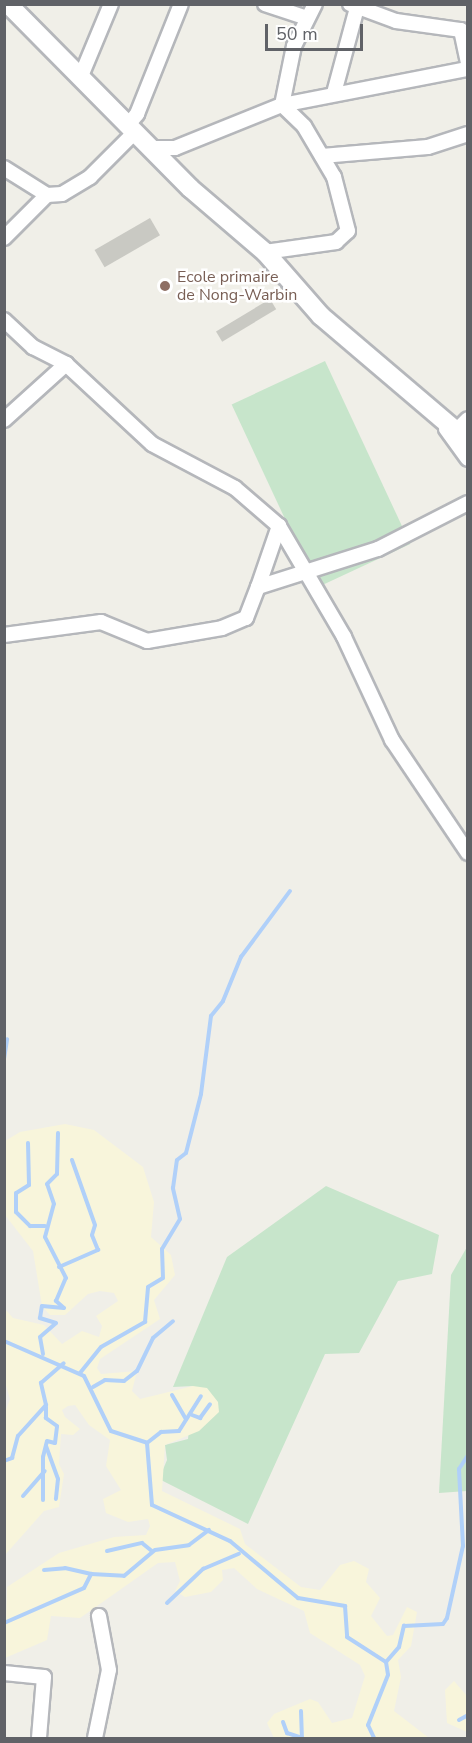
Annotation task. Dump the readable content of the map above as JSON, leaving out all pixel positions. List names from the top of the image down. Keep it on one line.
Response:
{"places":["Ecole primaire de Nong-Warbin"],"scale_bar":"50 m"}
